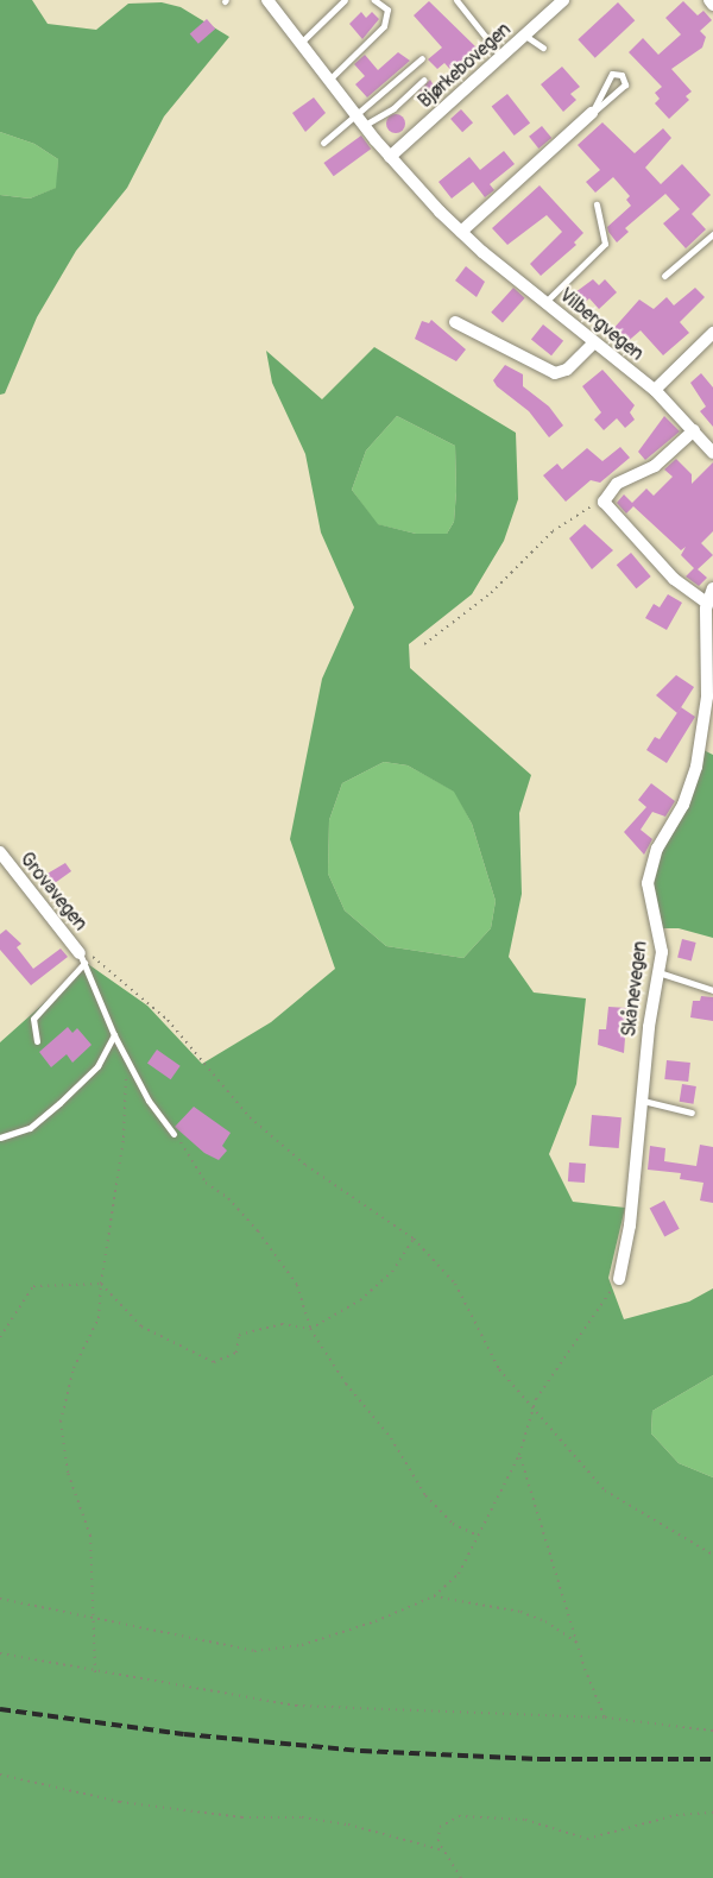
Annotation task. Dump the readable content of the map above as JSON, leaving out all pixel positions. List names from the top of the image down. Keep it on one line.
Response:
{"streets":{"street":["Bjørkebovegen","Vilbergvegen","Grovavegen","Skånevegen"]},"crossings":[["Bjørkebovegen","Vilbergvegen"]]}
